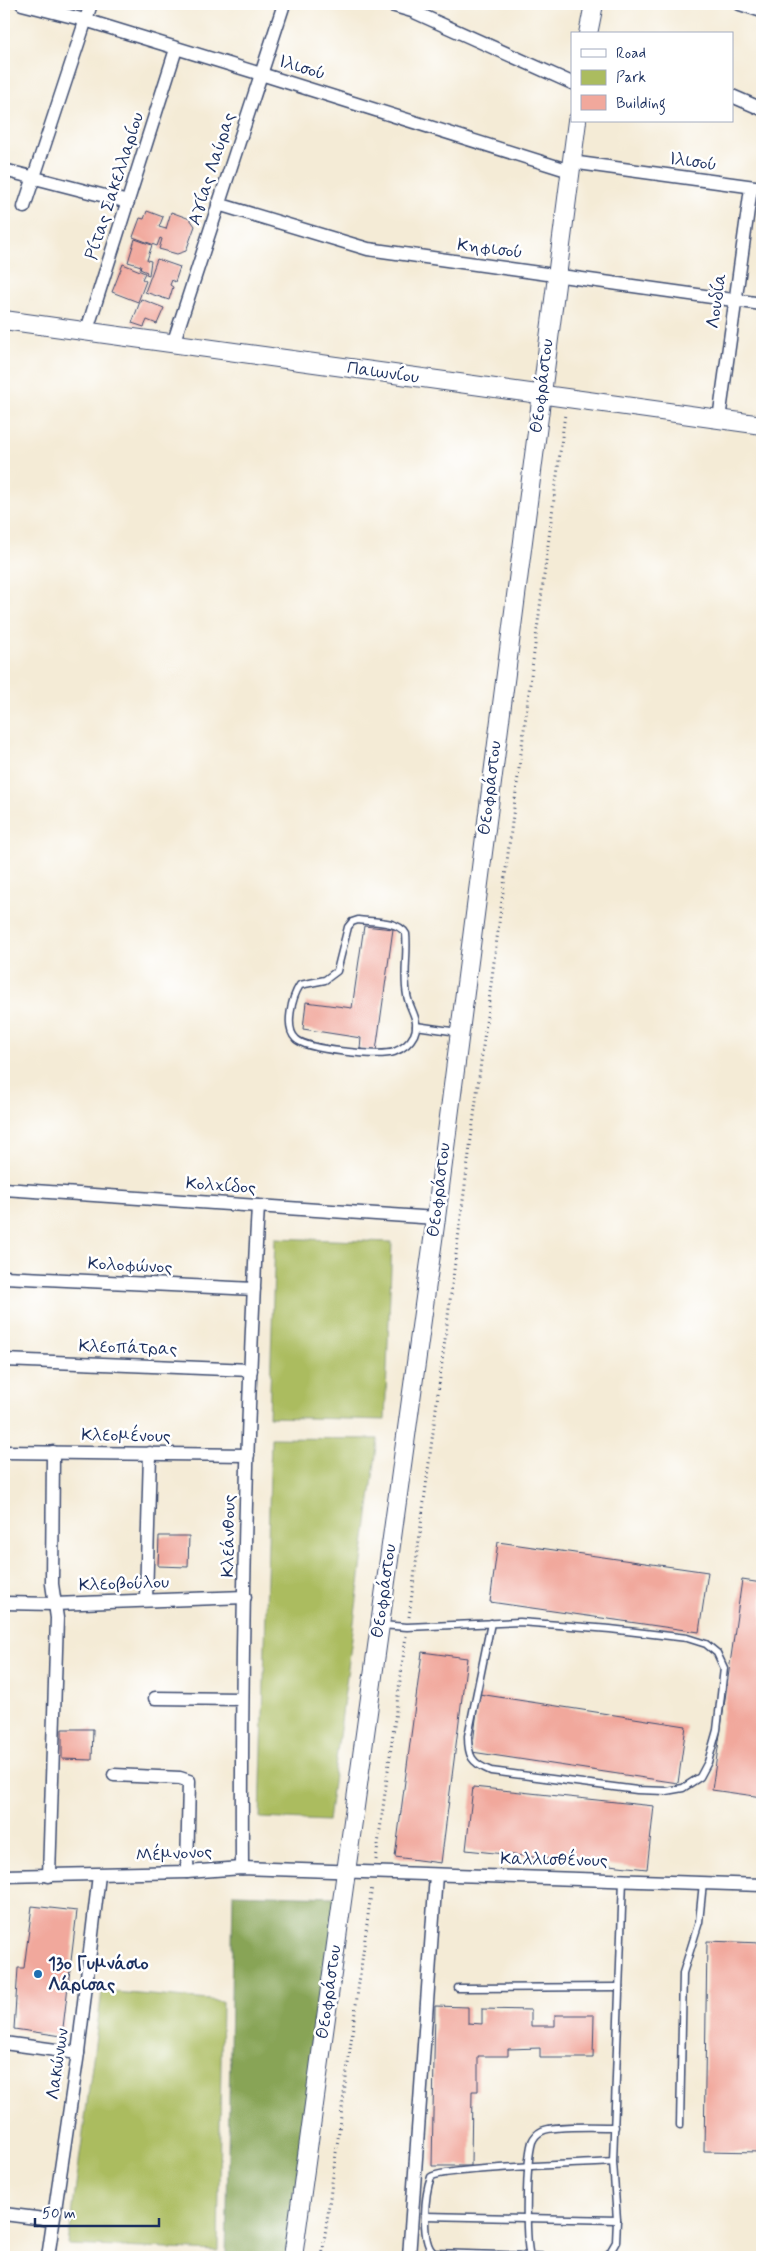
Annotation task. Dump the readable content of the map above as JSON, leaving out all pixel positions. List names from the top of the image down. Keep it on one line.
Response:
{"streets":{"street":["Ιλισού","Αγίας Λαύρας","Ρίτας Σακελλαρίου","Κηφισού","Λουδία","Παιωνίου","Θεοφράστου","Κολχίδος","Κολοφώνος","Κλεοπάτρας","Κλεομένους","Κλεάνθους","Κλεοβούλου","Μέμνονος","Καλλισθένους","Λακώνων"]},"crossings":[["Ιλισού","Αγίας Λαύρας"],["Ιλισού","Ρίτας Σακελλαρίου"],["Ιλισού","Λουδία"],["Ιλισού","Θεοφράστου"],["Αγίας Λαύρας","Κηφισού"],["Αγίας Λαύρας","Παιωνίου"],["Ρίτας Σακελλαρίου","Παιωνίου"],["Κηφισού","Λουδία"],["Κηφισού","Θεοφράστου"],["Λουδία","Παιωνίου"],["Παιωνίου","Θεοφράστου"],["Θεοφράστου","Κολχίδος"],["Θεοφράστου","Μέμνονος"],["Θεοφράστου","Καλλισθένους"],["Κολχίδος","Κλεάνθους"],["Κολοφώνος","Κλεάνθους"],["Κλεοπάτρας","Κλεάνθους"],["Κλεομένους","Κλεάνθους"],["Κλεάνθους","Κλεοβούλου"],["Κλεάνθους","Μέμνονος"],["Μέμνονος","Καλλισθένους"],["Μέμνονος","Λακώνων"]],"places":["13ο Γυμνάσιο Λάρισας"],"legend":["Road","Park","Building"],"scale_bar":"50 m"}
